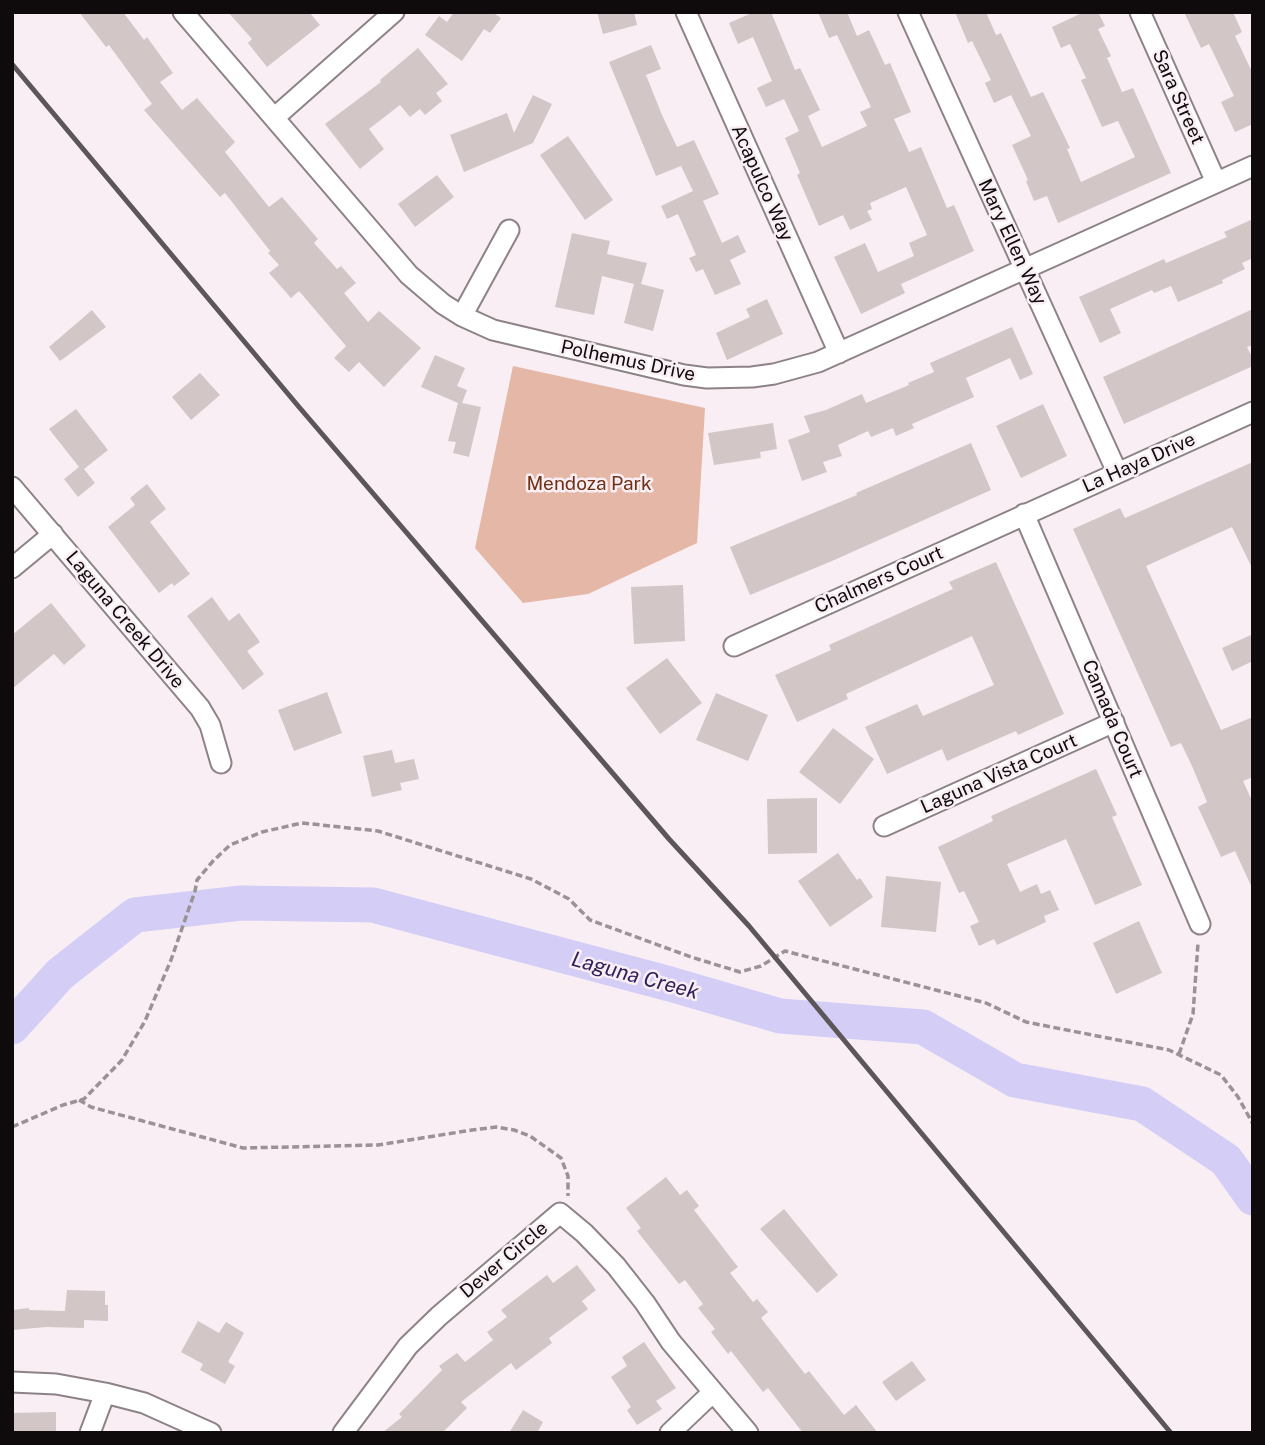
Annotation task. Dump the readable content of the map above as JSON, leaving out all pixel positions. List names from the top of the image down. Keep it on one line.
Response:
{"streets":{"street":["Sara Street","Acapulco Way","Mary Ellen Way","Polhemus Drive","La Haya Drive","Chalmers Court","Laguna Creek Drive","Camada Court","Laguna Vista Court","Dever Circle"]},"crossings":[["Sara Street","Polhemus Drive"],["Acapulco Way","Polhemus Drive"],["Mary Ellen Way","Polhemus Drive"],["Mary Ellen Way","La Haya Drive"],["La Haya Drive","Chalmers Court"],["La Haya Drive","Camada Court"],["Chalmers Court","Camada Court"],["Camada Court","Laguna Vista Court"]],"water":["Laguna Creek"],"parks":["Mendoza Park"]}
